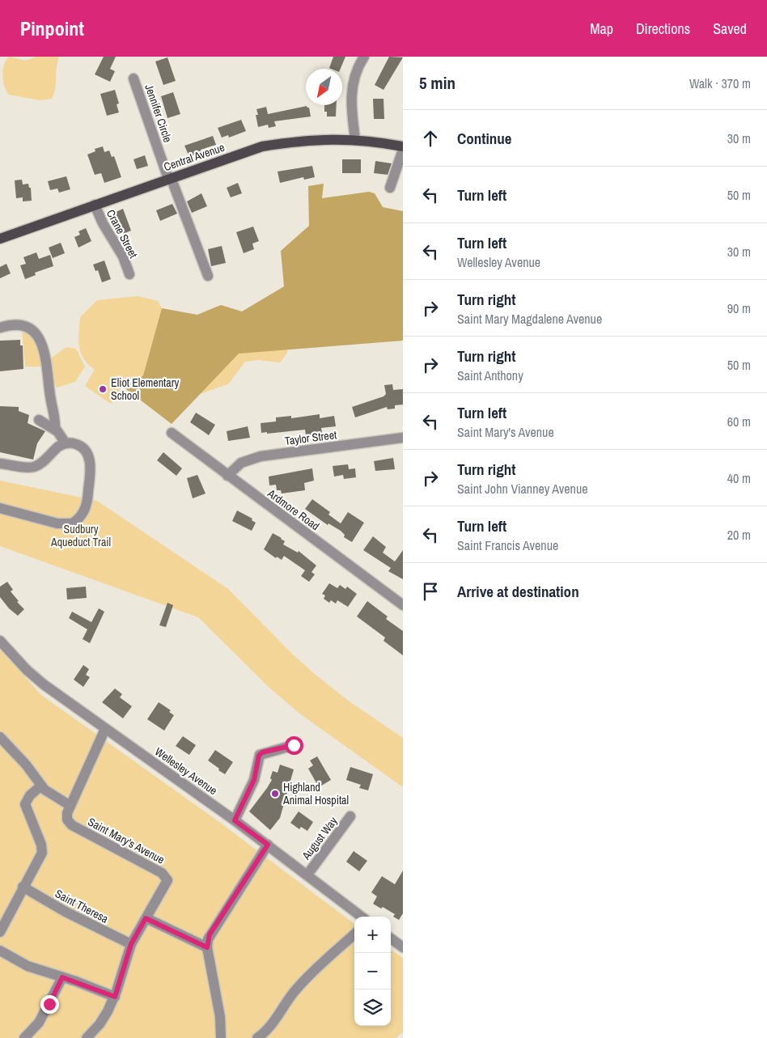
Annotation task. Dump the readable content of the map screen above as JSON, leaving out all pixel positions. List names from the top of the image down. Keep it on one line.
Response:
{"streets":{"main road":["Central Avenue"],"street":["Jennifer Circle","Crane Street","Taylor Street","Ardmore Road","Wellesley Avenue","August Way","Saint Mary's Avenue","Saint Theresa"]},"crossings":[["Jennifer Circle","Central Avenue"],["Central Avenue","Crane Street"],["Taylor Street","Ardmore Road"],["Wellesley Avenue","August Way"],["Wellesley Avenue","Saint Mary's Avenue"],["Saint Mary's Avenue","Saint Theresa"]],"parks":["Sudbury Aqueduct Trail"],"places":["Eliot Elementary School","Highland Animal Hospital"],"north":"bottom left","page":{"header":"Pinpoint","nav":["Map","Directions","Saved"],"heading":["5 min","Walk · 370 m"],"list":[["Continue","30 m"],["Turn left","50 m"],["Turn left","Wellesley Avenue","30 m"],["Turn right","Saint Mary Magdalene Avenue","90 m"],["Turn right","Saint Anthony","50 m"],["Turn left","Saint Mary's Avenue","60 m"],["Turn right","Saint John Vianney Avenue","40 m"],["Turn left","Saint Francis Avenue","20 m"],"Arrive at destination"],"map_buttons":["+","−"]}}
